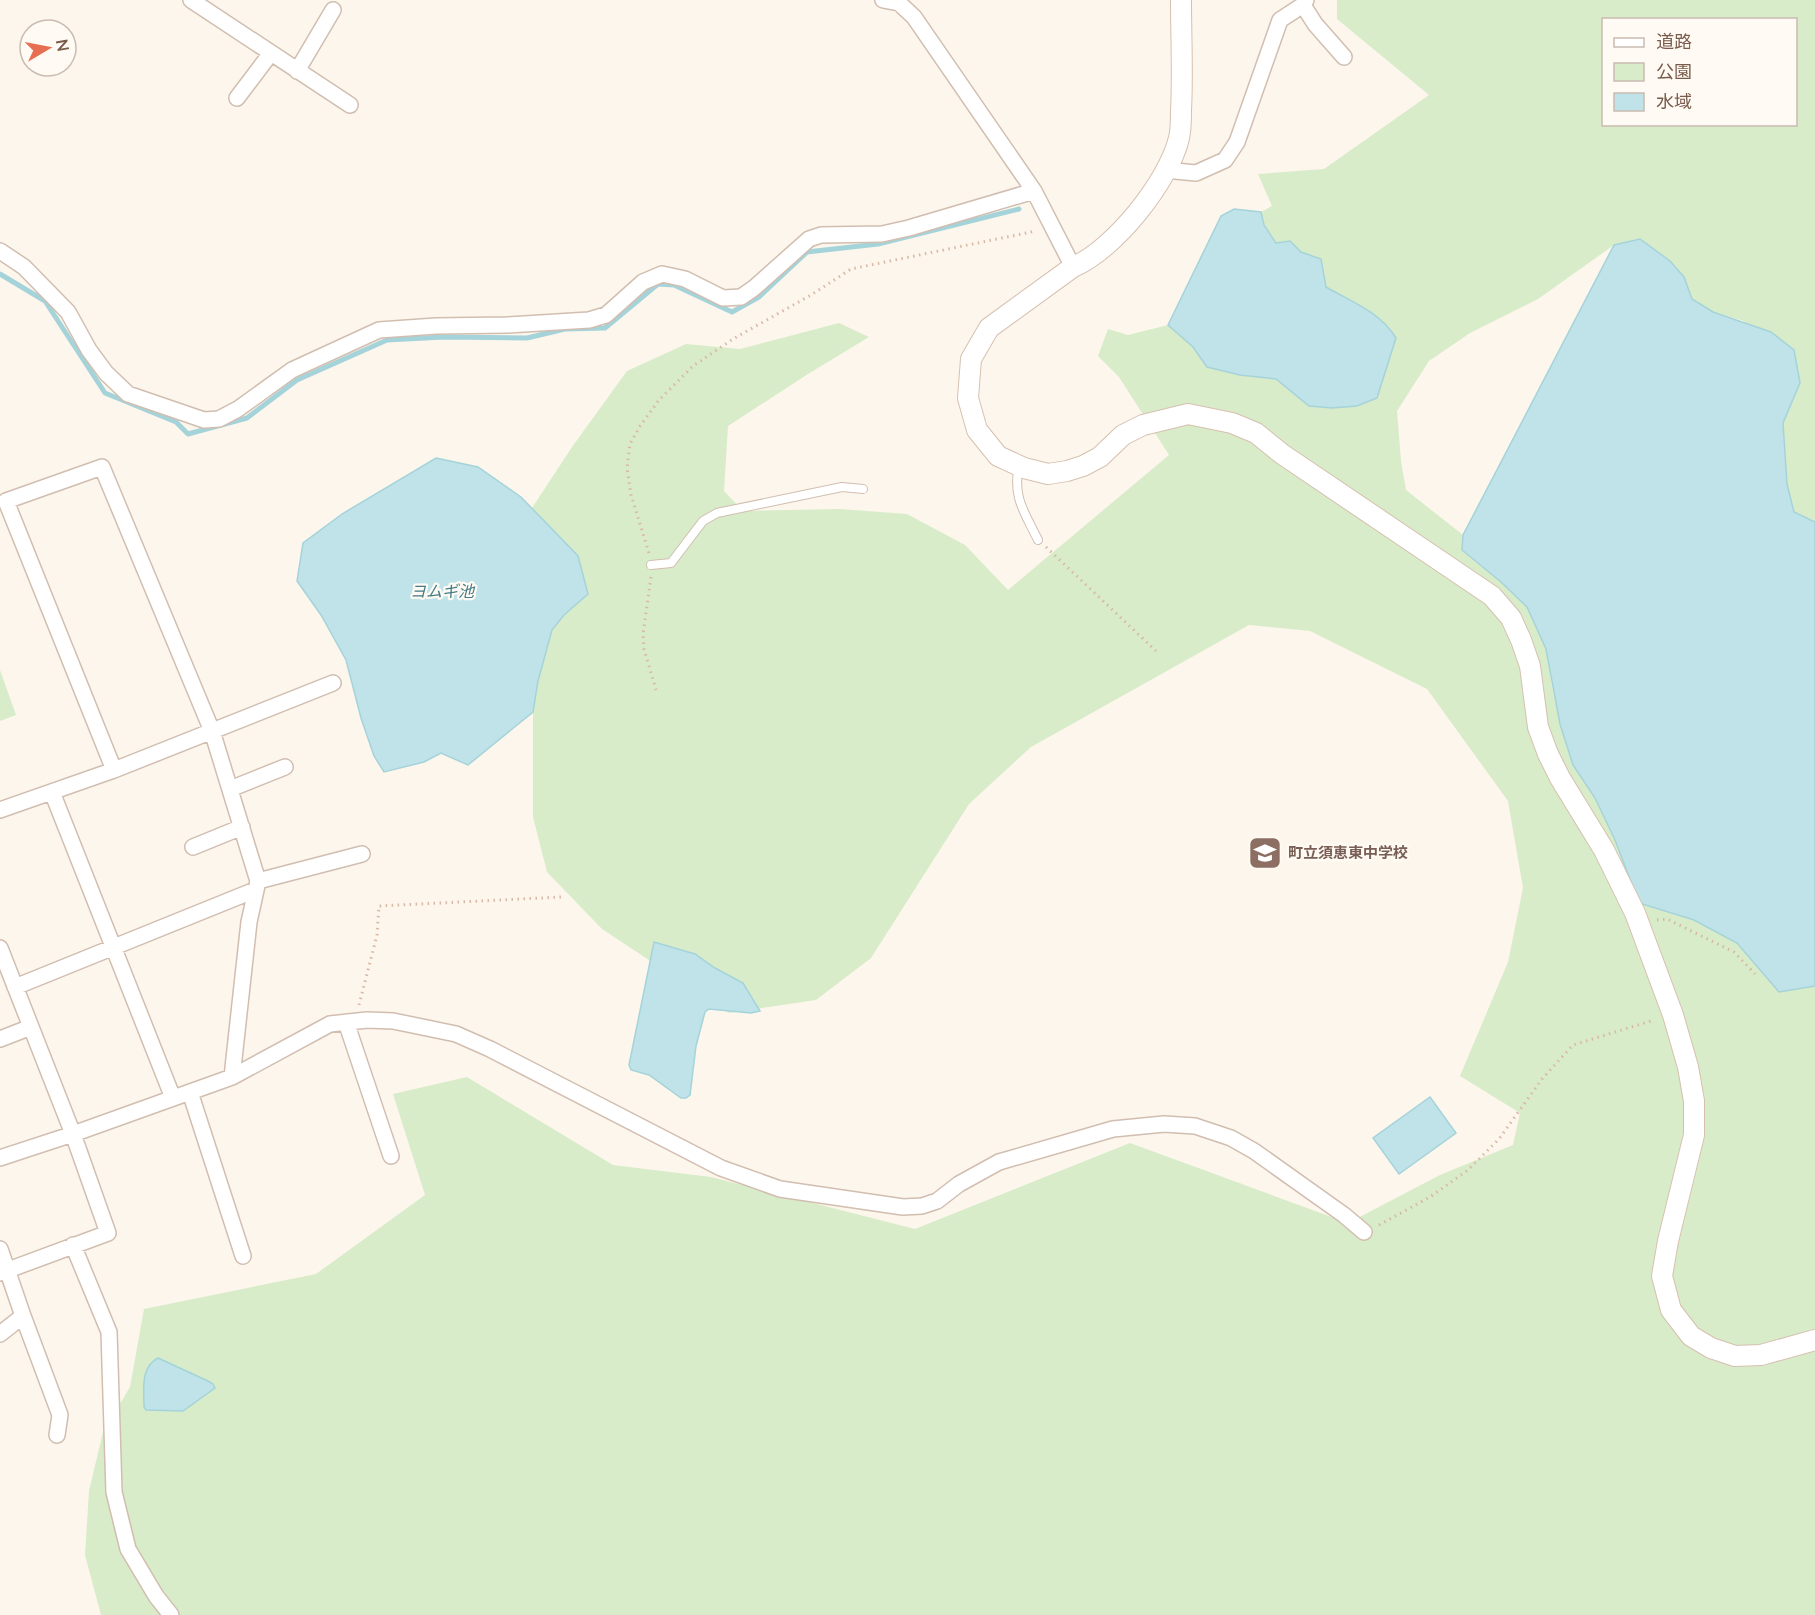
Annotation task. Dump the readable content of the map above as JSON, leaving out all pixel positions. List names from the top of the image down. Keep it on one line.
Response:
{"water":["ヨムギ池"],"places":{"school or university":["町立須恵東中学校"]},"legend":["道路","公園","水域"],"north":"right"}
